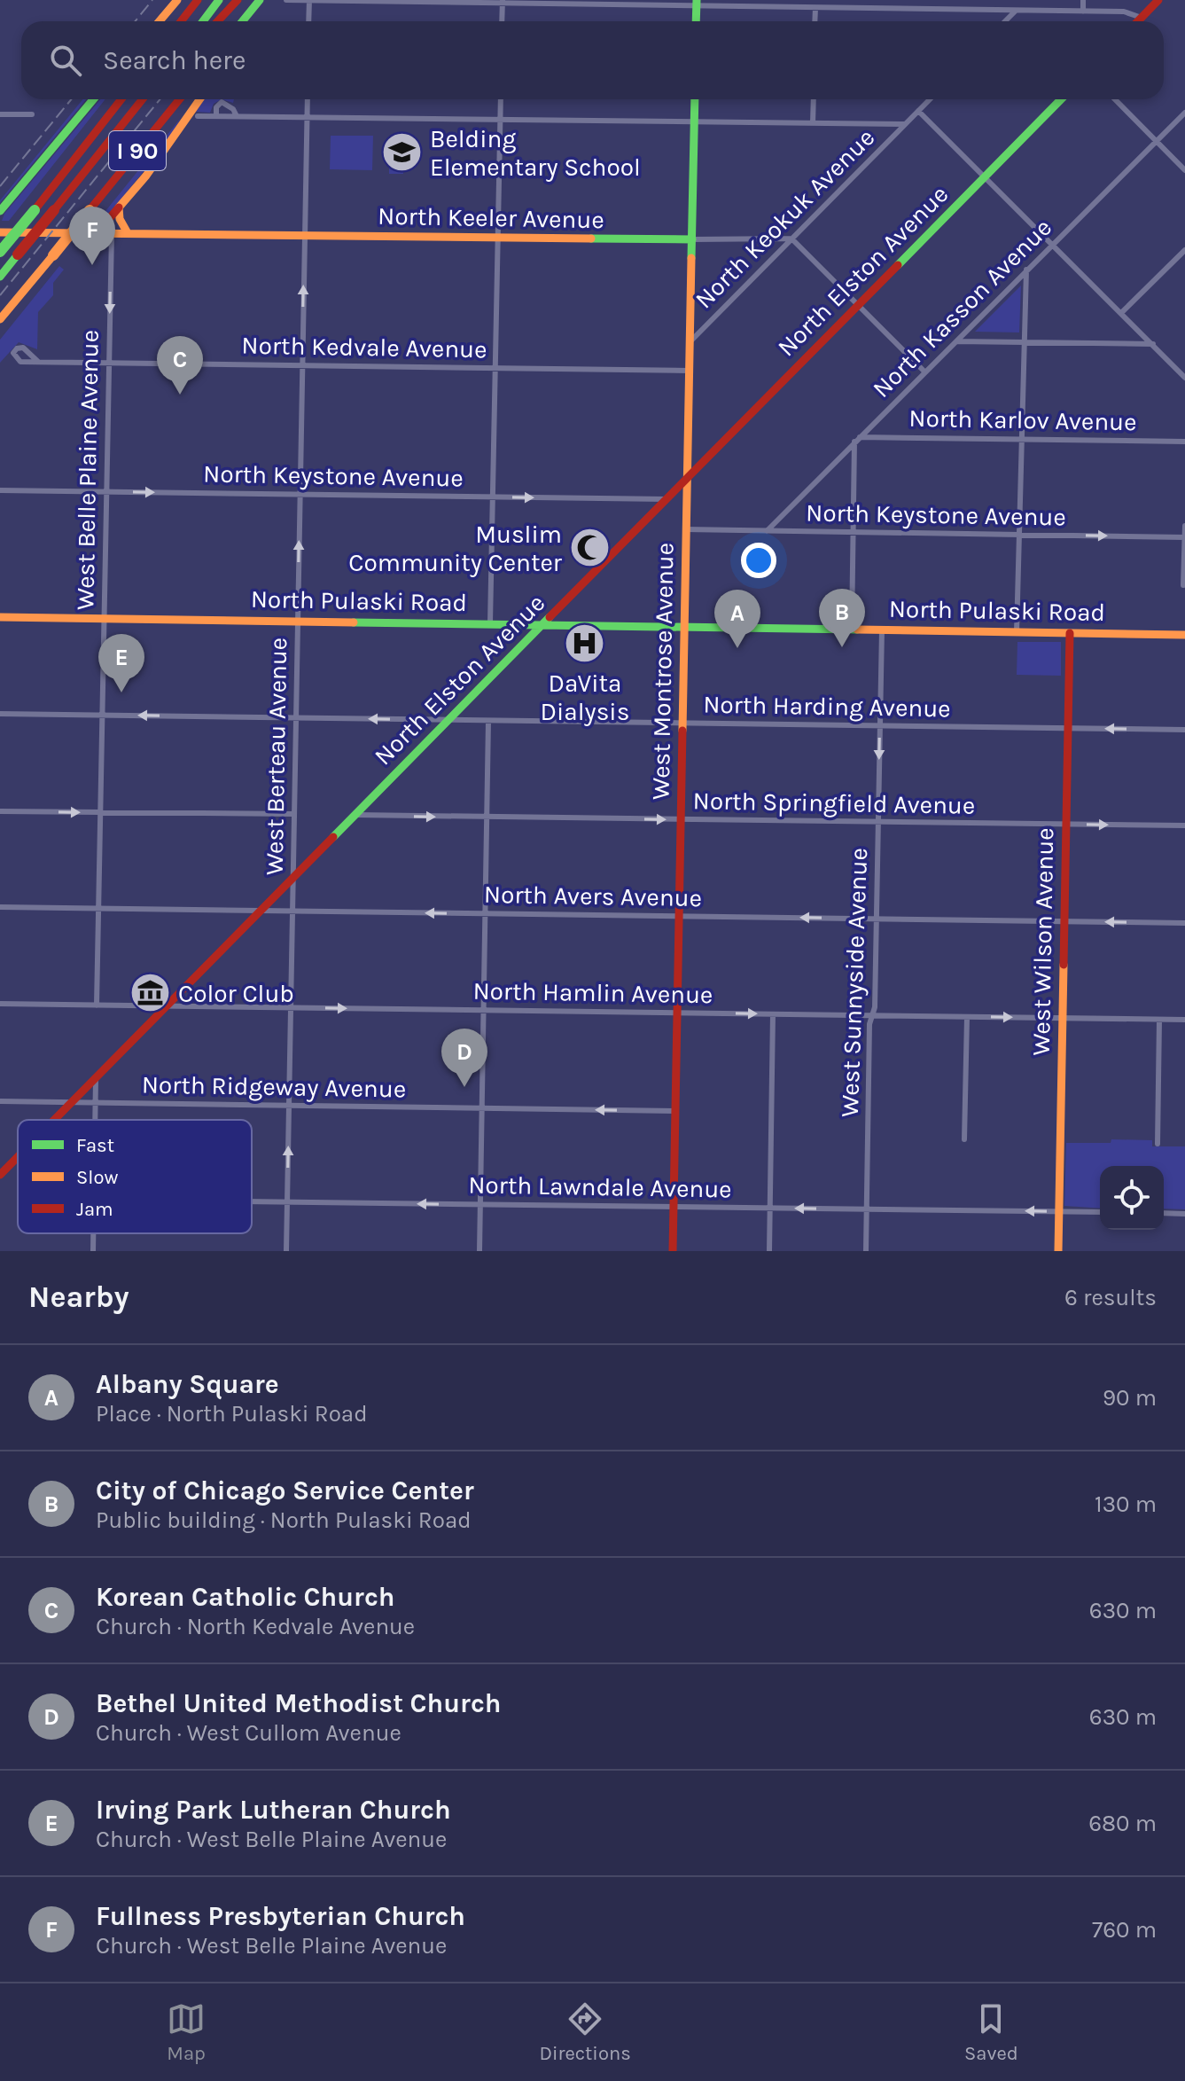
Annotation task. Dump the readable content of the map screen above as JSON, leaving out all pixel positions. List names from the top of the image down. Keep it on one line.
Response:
{"streets":{"main road":["I 90","North Keeler Avenue","North Elston Avenue","North Pulaski Road","West Montrose Avenue","West Wilson Avenue"],"street":["North Keokuk Avenue","North Kasson Avenue","North Kedvale Avenue","North Karlov Avenue","West Belle Plaine Avenue","North Keystone Avenue","North Harding Avenue","West Berteau Avenue","North Springfield Avenue","North Avers Avenue","West Sunnyside Avenue","North Hamlin Avenue","North Ridgeway Avenue","North Lawndale Avenue"]},"crossings":[["North Keeler Avenue","North Keokuk Avenue"],["North Keeler Avenue","West Belle Plaine Avenue"],["North Keeler Avenue","West Montrose Avenue"],["North Keeler Avenue","West Berteau Avenue"],["North Keokuk Avenue","West Montrose Avenue"],["North Elston Avenue","North Keystone Avenue"],["North Elston Avenue","North Pulaski Road"],["North Elston Avenue","West Montrose Avenue"],["North Elston Avenue","North Harding Avenue"],["North Elston Avenue","West Berteau Avenue"],["North Elston Avenue","North Springfield Avenue"],["North Elston Avenue","North Avers Avenue"],["North Elston Avenue","North Hamlin Avenue"],["North Elston Avenue","North Ridgeway Avenue"],["North Kasson Avenue","North Karlov Avenue"],["North Kasson Avenue","North Keystone Avenue"],["North Kedvale Avenue","West Belle Plaine Avenue"],["North Kedvale Avenue","West Montrose Avenue"],["North Kedvale Avenue","West Berteau Avenue"],["West Belle Plaine Avenue","North Keystone Avenue"],["West Belle Plaine Avenue","North Pulaski Road"],["West Belle Plaine Avenue","North Harding Avenue"],["West Belle Plaine Avenue","North Avers Avenue"],["West Belle Plaine Avenue","North Hamlin Avenue"],["North Keystone Avenue","West Montrose Avenue"],["North Keystone Avenue","West Berteau Avenue"],["North Pulaski Road","West Montrose Avenue"],["North Pulaski Road","West Berteau Avenue"],["North Pulaski Road","West Wilson Avenue"],["North Pulaski Road","West Sunnyside Avenue"],["West Montrose Avenue","North Harding Avenue"],["West Montrose Avenue","North Springfield Avenue"],["West Montrose Avenue","North Avers Avenue"],["West Montrose Avenue","North Hamlin Avenue"],["West Montrose Avenue","North Ridgeway Avenue"],["West Montrose Avenue","North Lawndale Avenue"],["North Harding Avenue","West Berteau Avenue"],["North Harding Avenue","West Wilson Avenue"],["North Harding Avenue","West Sunnyside Avenue"],["West Berteau Avenue","North Avers Avenue"],["West Berteau Avenue","North Hamlin Avenue"],["West Berteau Avenue","North Ridgeway Avenue"],["West Berteau Avenue","North Lawndale Avenue"],["North Springfield Avenue","West Wilson Avenue"],["North Springfield Avenue","West Sunnyside Avenue"],["North Avers Avenue","West Wilson Avenue"],["North Avers Avenue","West Sunnyside Avenue"],["West Wilson Avenue","North Hamlin Avenue"],["West Wilson Avenue","North Lawndale Avenue"],["West Sunnyside Avenue","North Hamlin Avenue"],["West Sunnyside Avenue","North Lawndale Avenue"]],"one_way":["North Keystone Avenue","North Harding Avenue","North Springfield Avenue","North Avers Avenue","North Lawndale Avenue"],"places":{"school or university":["Belding Elementary School"],"mosque":["Muslim Community Center"],"hospital":["DaVita Dialysis"],"museum":["Color Club"]},"legend":["Fast","Slow","Jam"],"page":{"search":"Search here","pins":["F","C","B","A","E","D"],"heading":["Nearby","6 results"],"list":[{"mark":"A","name":"Albany Square","note":"Place · North Pulaski Road","value":"90 m"},{"mark":"B","name":"City of Chicago Service Center","note":"Public building · North Pulaski Road","value":"130 m"},{"mark":"C","name":"Korean Catholic Church","note":"Church · North Kedvale Avenue","value":"630 m"},{"mark":"D","name":"Bethel United Methodist Church","note":"Church · West Cullom Avenue","value":"630 m"},{"mark":"E","name":"Irving Park Lutheran Church","note":"Church · West Belle Plaine Avenue","value":"680 m"},{"mark":"F","name":"Fullness Presbyterian Church","note":"Church · West Belle Plaine Avenue","value":"760 m"}],"nav":["Map","Directions","Saved"]}}
